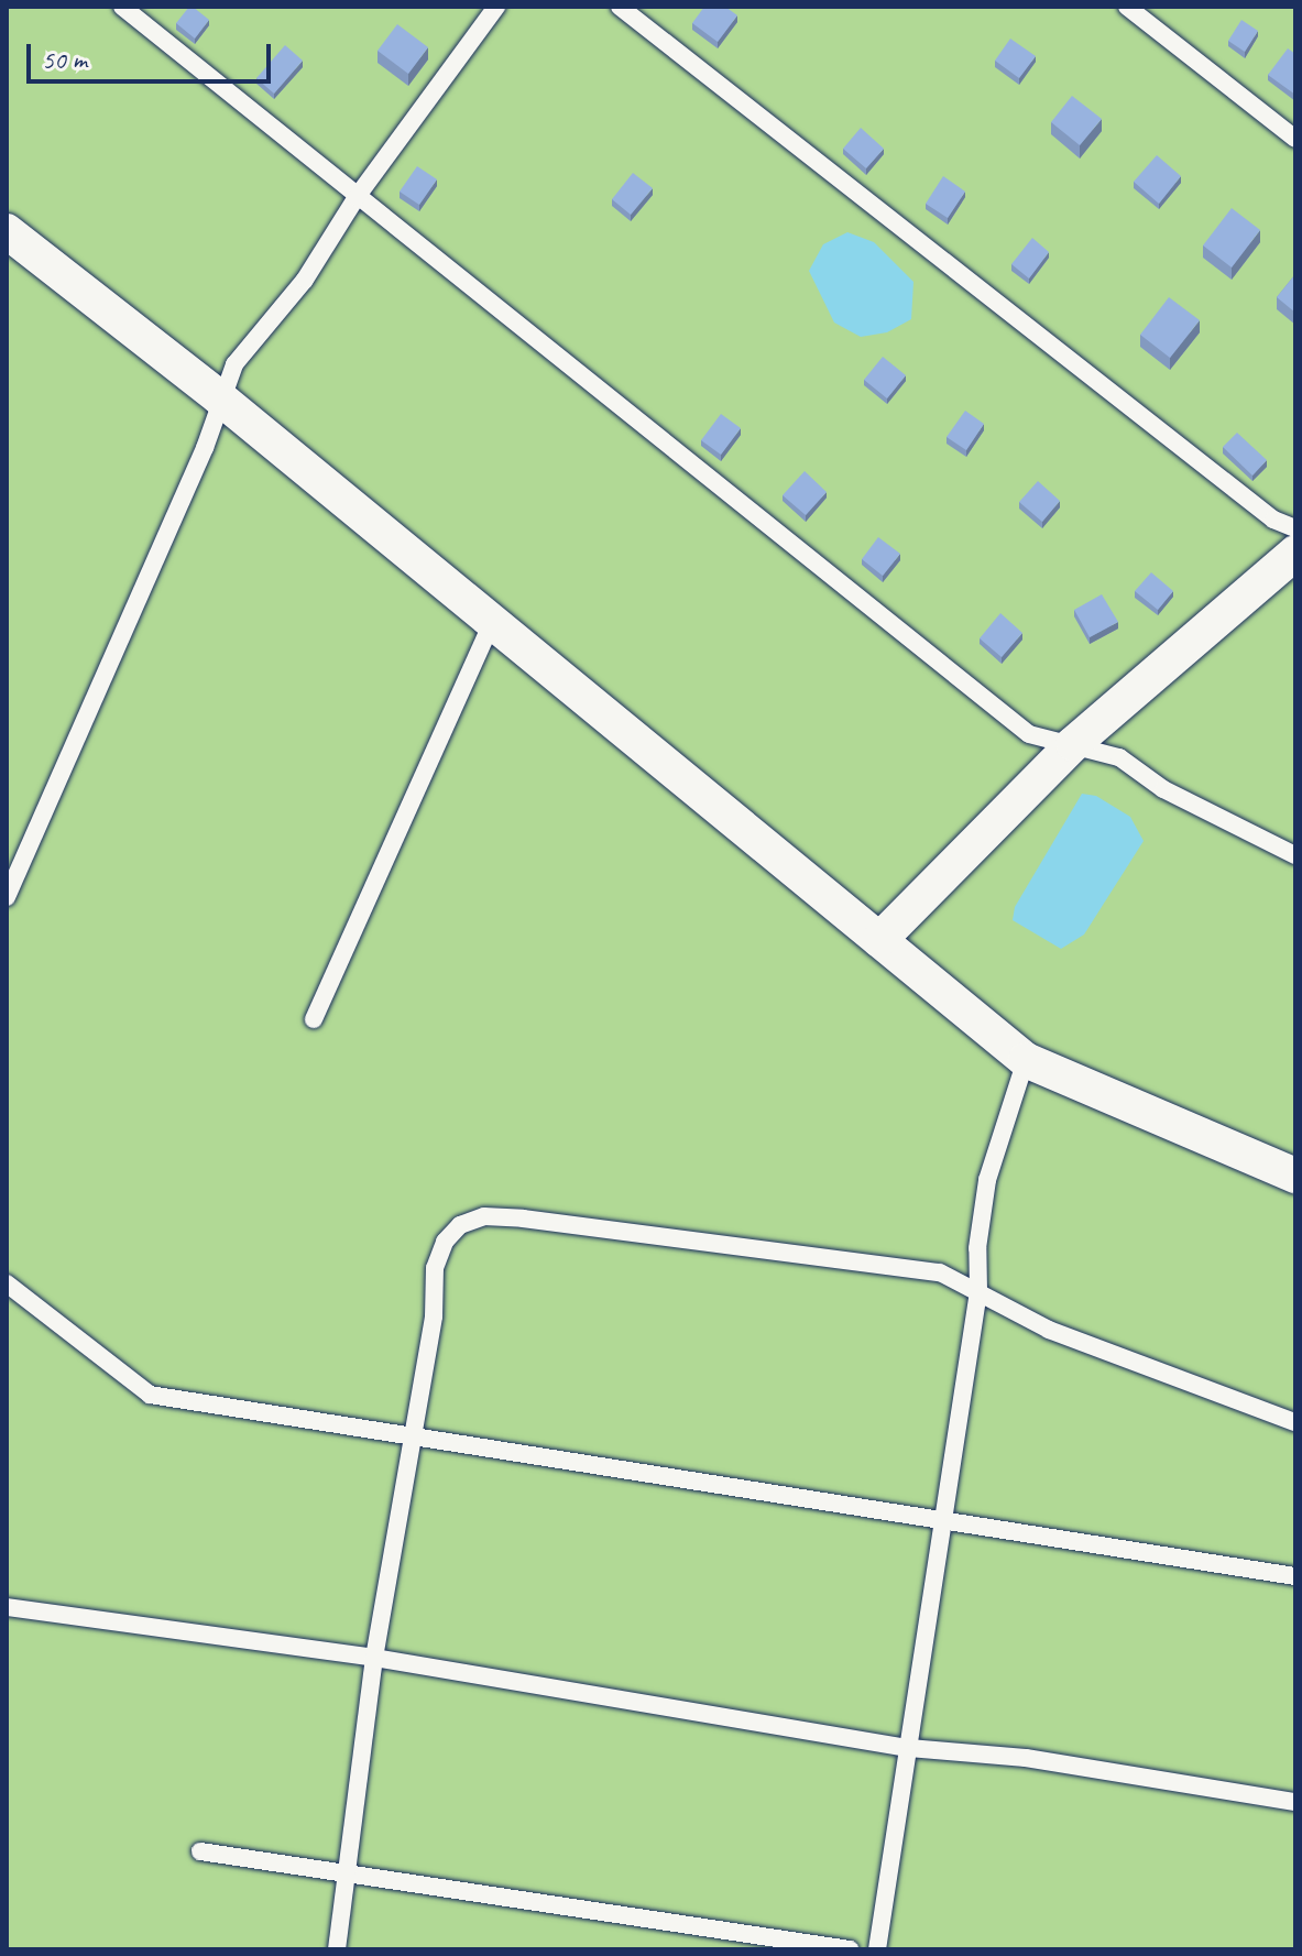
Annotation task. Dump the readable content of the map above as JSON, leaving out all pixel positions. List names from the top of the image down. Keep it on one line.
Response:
{"scale_bar":"50 m"}
